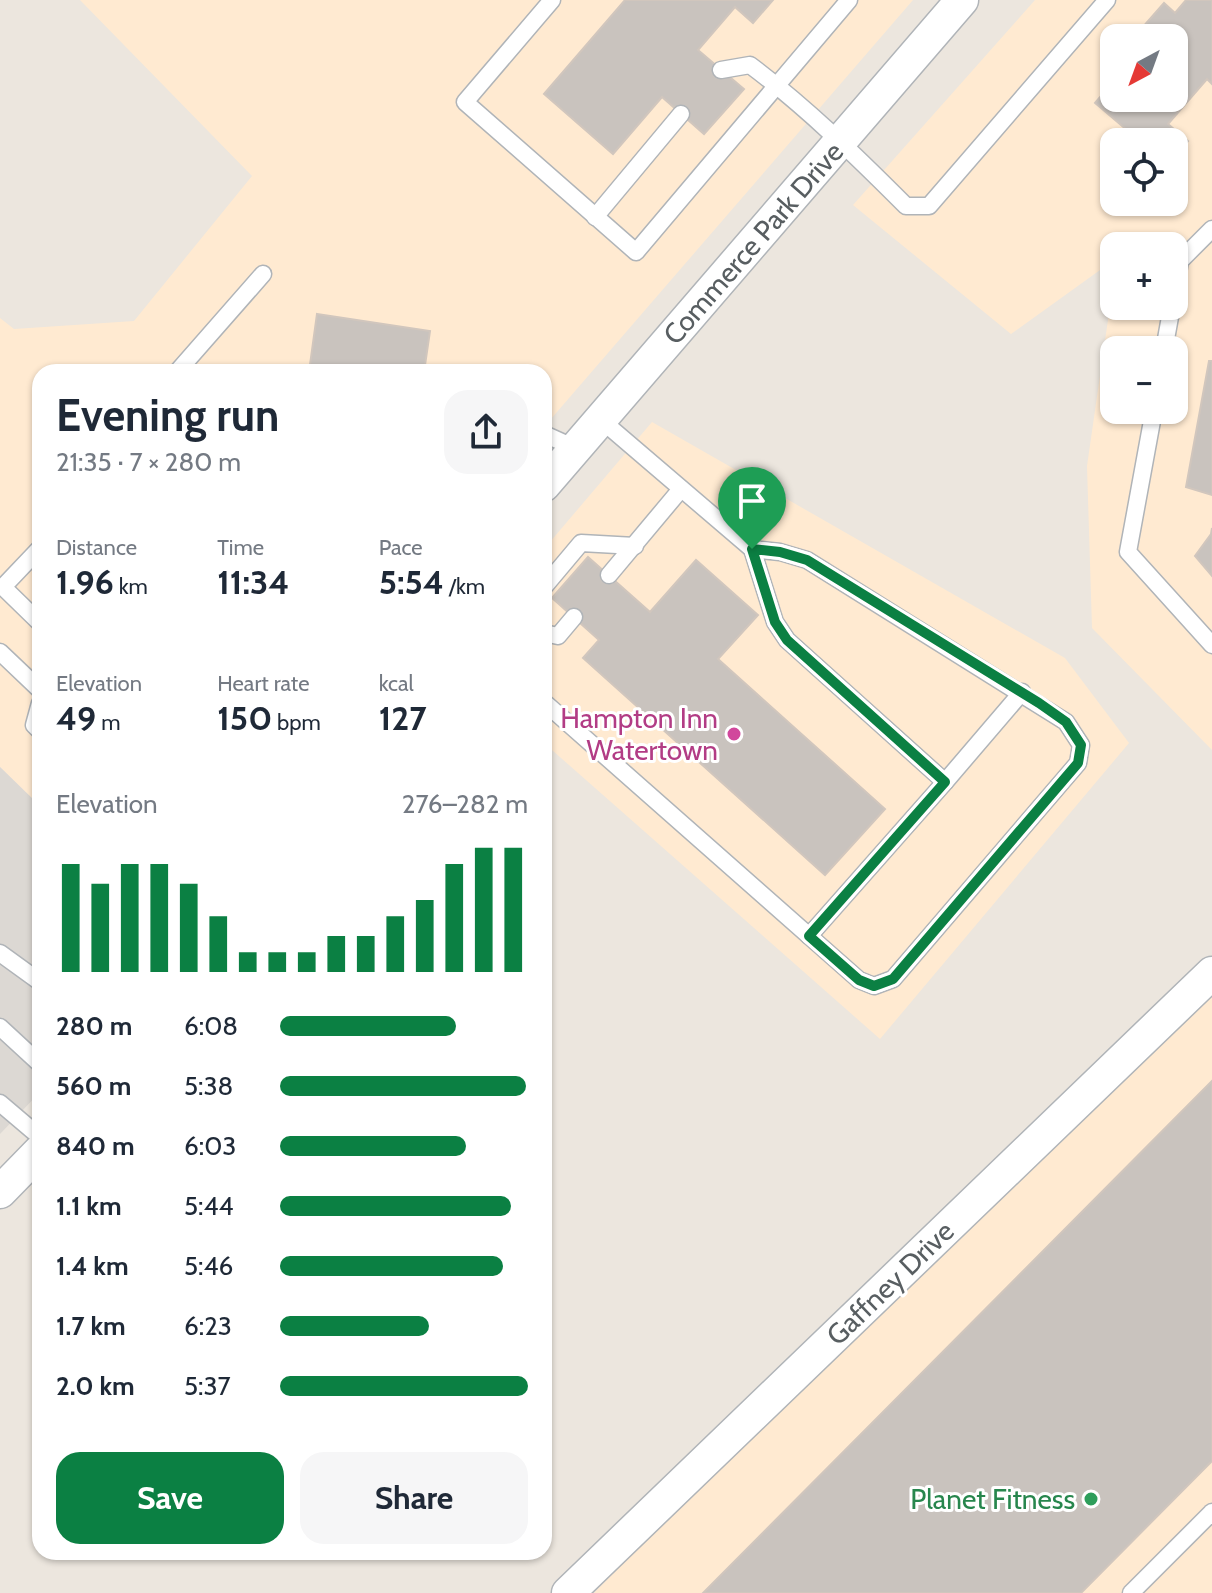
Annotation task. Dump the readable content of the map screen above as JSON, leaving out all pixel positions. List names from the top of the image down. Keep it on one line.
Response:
{"streets":{"street":["Commerce Park Drive","Gaffney Drive"]},"places":["Hampton Inn Watertown","Planet Fitness"],"north":"bottom left","page":{"map_buttons":["+","−"],"heading":["Evening run","21:35 · 7 × 280 m"],"stats":[["Distance","1.96 km"],["Time","11:34"],["Pace","5:54 /km"],["Elevation","49 m"],["Heart rate","150 bpm"],["kcal","127"]],"chart":["Elevation","276–282 m"],"list":[{"name":"280 m","note":"6:08"},{"name":"560 m","note":"5:38"},{"name":"840 m","note":"6:03"},{"name":"1.1 km","note":"5:44"},{"name":"1.4 km","note":"5:46"},{"name":"1.7 km","note":"6:23"},{"name":"2.0 km","note":"5:37"}],"buttons":["Save","Share"]}}
